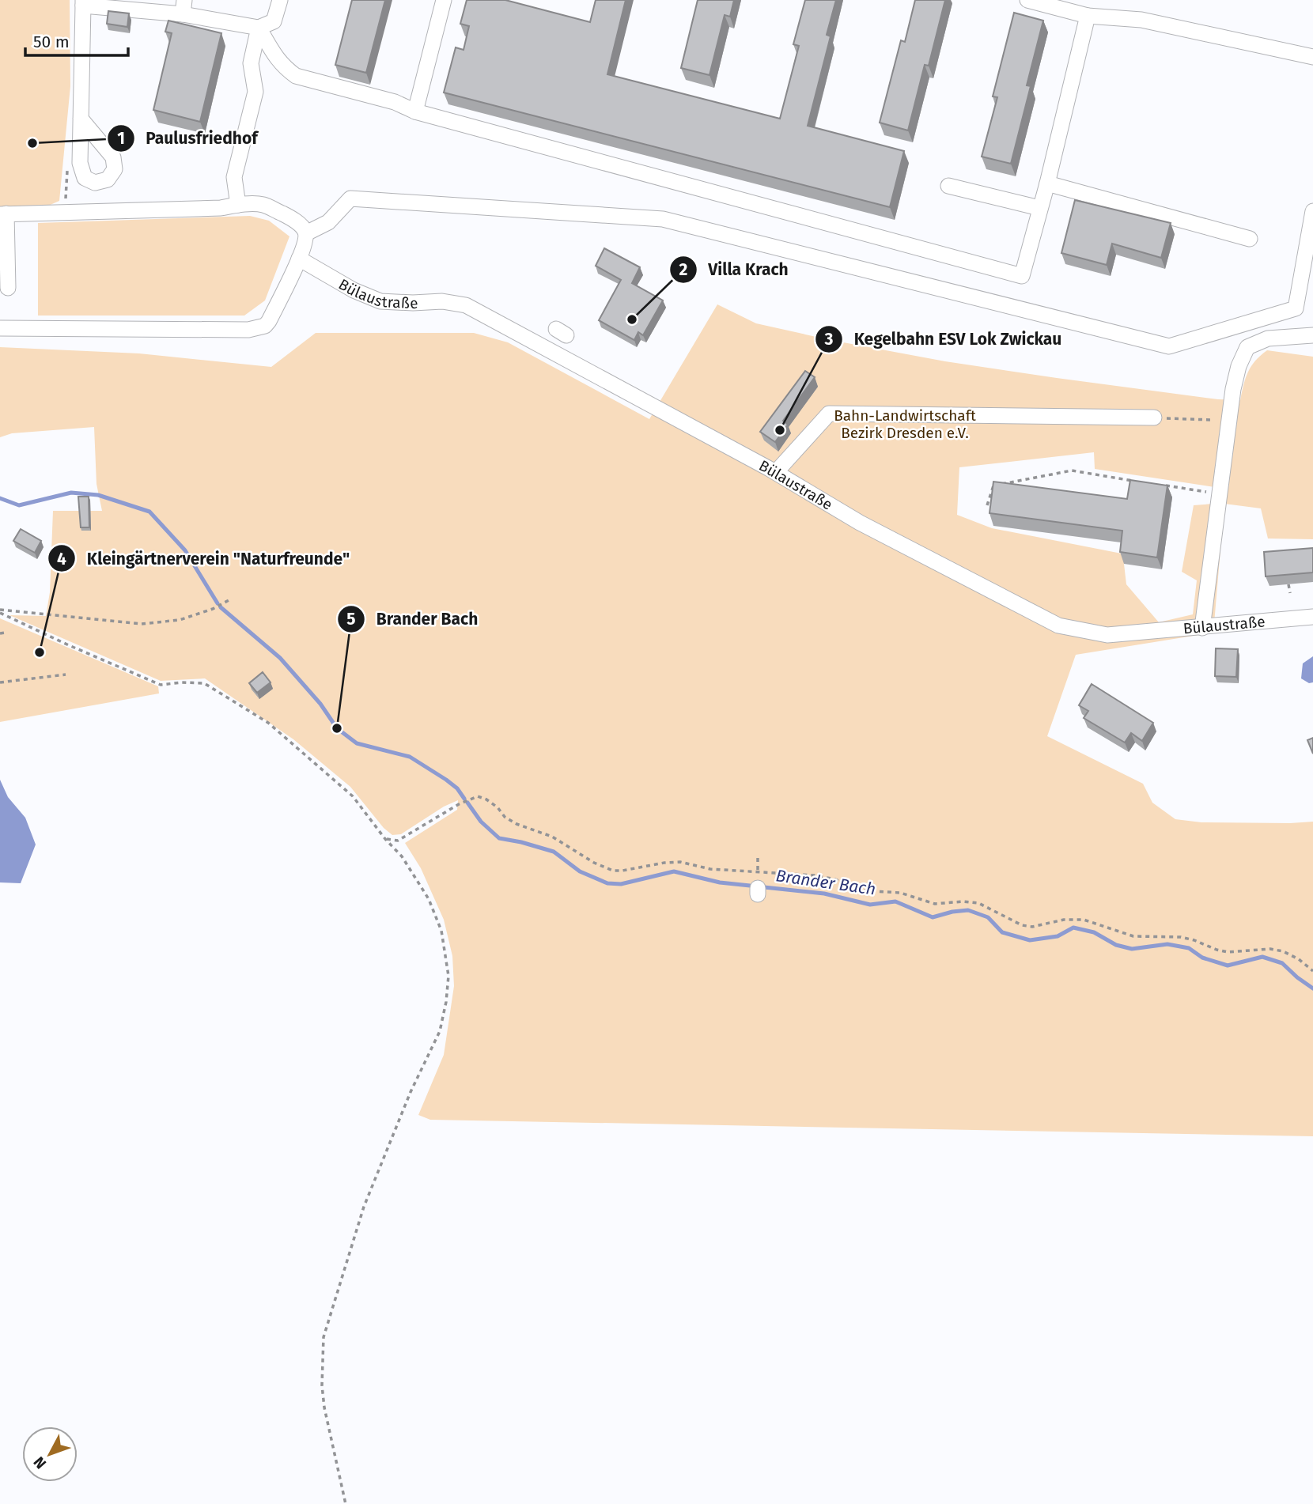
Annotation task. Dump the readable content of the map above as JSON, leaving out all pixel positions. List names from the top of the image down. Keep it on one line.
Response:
{"streets":{"street":["Bülaustraße"]},"water":["Brander Bach"],"parks":["Bahn-Landwirtschaft Bezirk Dresden e.V."],"places":["Paulusfriedhof","Villa Krach","Kegelbahn ESV Lok Zwickau","Kleingärtnerverein \"Naturfreunde\"","Brander Bach"],"scale_bar":"50 m","north":"bottom left"}
